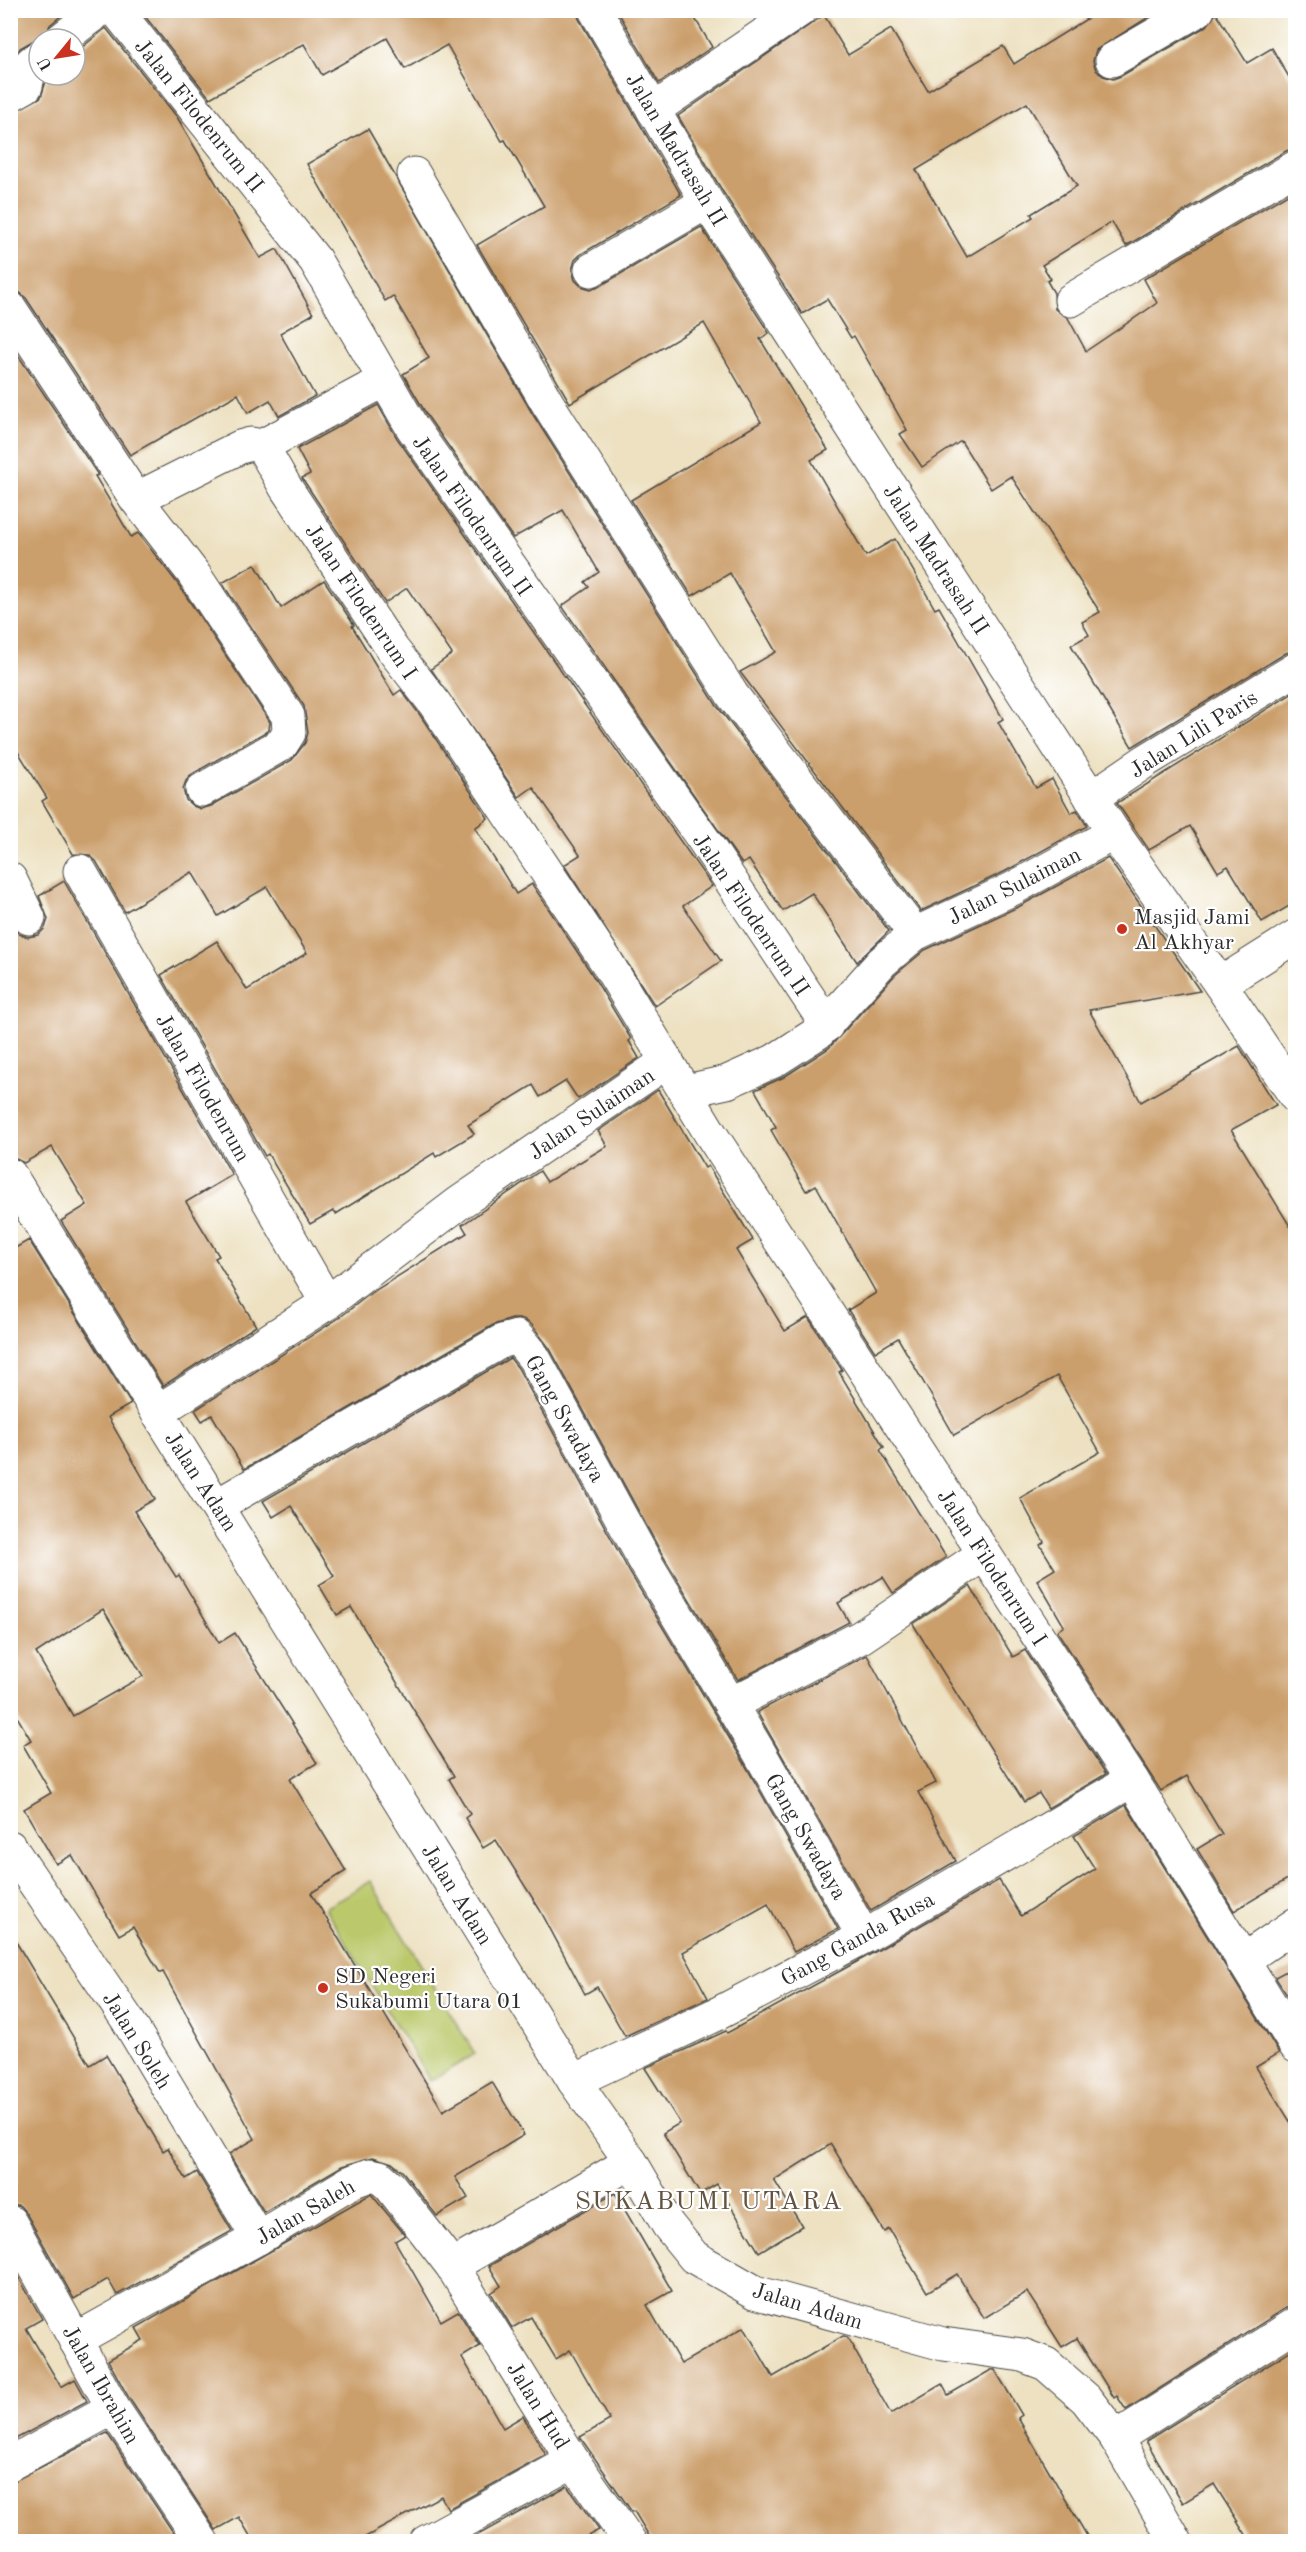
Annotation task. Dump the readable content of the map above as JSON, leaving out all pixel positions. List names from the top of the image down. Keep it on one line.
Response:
{"streets":{"street":["Jalan Filodenrum II","Jalan Madrasah II","Jalan Filodenrum I","Jalan Lili Paris","Jalan Sulaiman","Jalan Filodenrum","Gang Swadaya","Jalan Adam","Gang Ganda Rusa","Jalan Soleh","Jalan Saleh","Jalan Ibrahim","Jalan Hud"]},"crossings":[["Jalan Filodenrum II","Jalan Sulaiman"],["Jalan Madrasah II","Jalan Lili Paris"],["Jalan Madrasah II","Jalan Sulaiman"],["Jalan Filodenrum I","Jalan Sulaiman"],["Jalan Filodenrum I","Gang Ganda Rusa"],["Jalan Sulaiman","Jalan Filodenrum"],["Jalan Sulaiman","Jalan Adam"],["Gang Swadaya","Jalan Adam"],["Gang Swadaya","Gang Ganda Rusa"],["Jalan Adam","Gang Ganda Rusa"],["Jalan Soleh","Jalan Saleh"],["Jalan Saleh","Jalan Ibrahim"],["Jalan Saleh","Jalan Hud"]],"districts":["SUKABUMI UTARA"],"places":["Masjid Jami Al Akhyar","SD Negeri Sukabumi Utara 01"],"north":"bottom left"}
